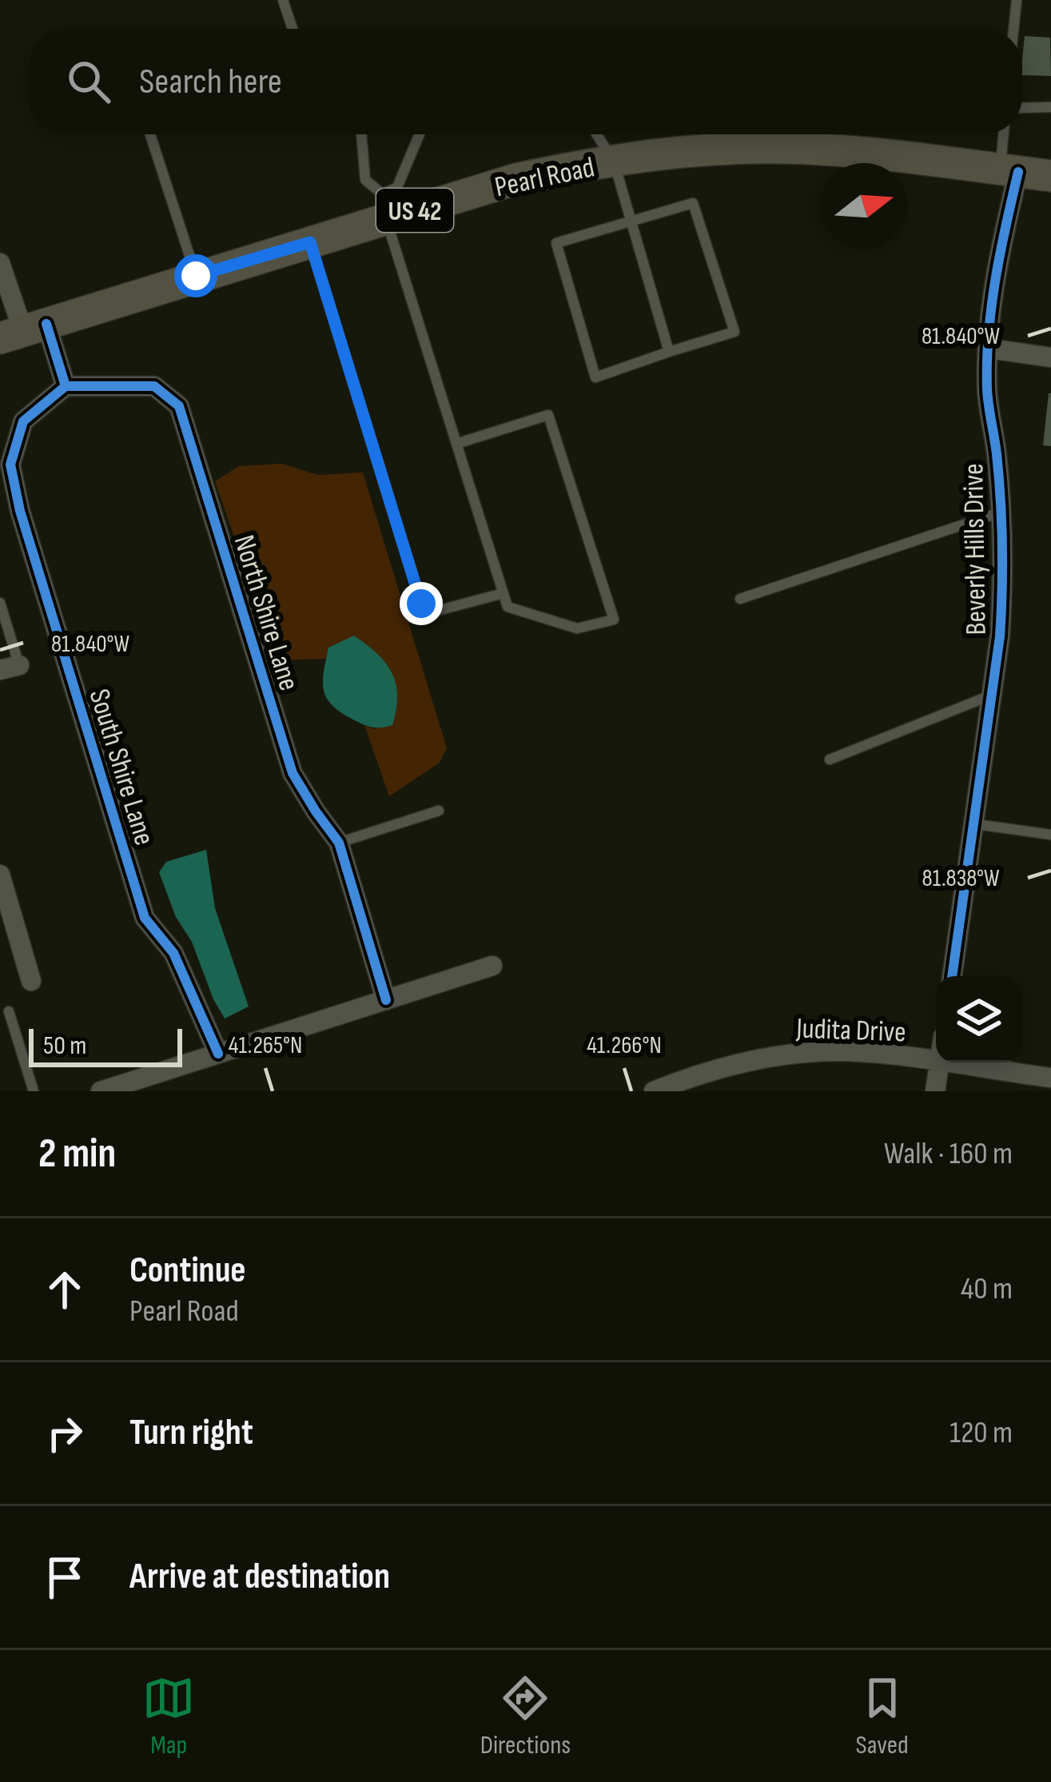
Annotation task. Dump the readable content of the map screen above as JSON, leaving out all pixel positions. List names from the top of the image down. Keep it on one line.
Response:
{"streets":{"main road":["Pearl Road","US 42"],"street":["Beverly Hills Drive","North Shire Lane","South Shire Lane","Judita Drive"]},"crossings":[["Pearl Road","Beverly Hills Drive"],["North Shire Lane","South Shire Lane"]],"scale_bar":"50 m","north":"right","page":{"search":"Search here","scale":"50 m","heading":["2 min","Walk · 160 m"],"list":[["Continue","Pearl Road","40 m"],["Turn right","120 m"],"Arrive at destination"],"nav":["Map","Directions","Saved"]},"coordinates":["81.840°W","81.838°W","41.265°N","41.266°N"]}
